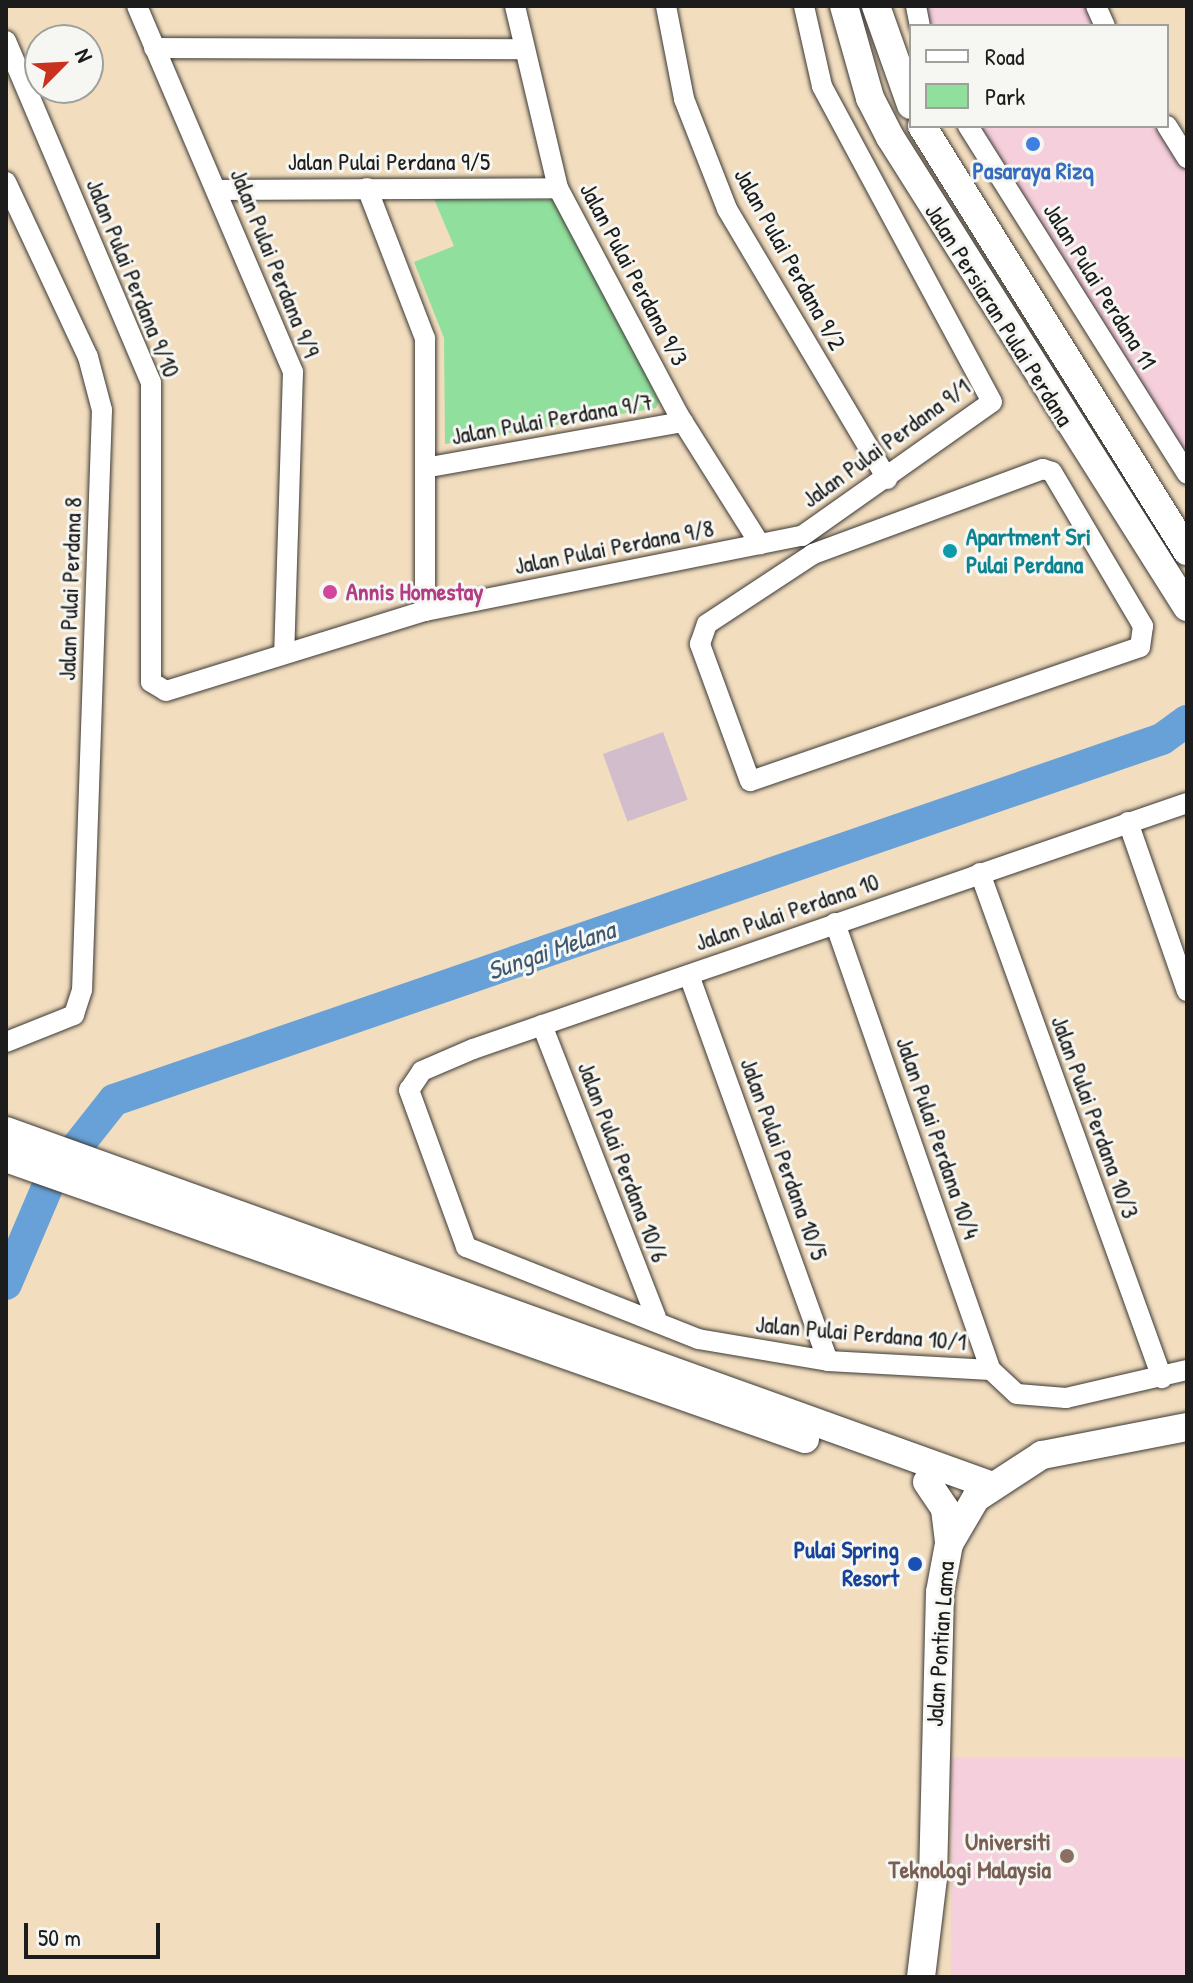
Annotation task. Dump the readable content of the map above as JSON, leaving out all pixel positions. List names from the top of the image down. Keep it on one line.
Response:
{"streets":{"street":["Jalan Pulai Perdana 9/5","Jalan Pulai Perdana 9/2","Jalan Pulai Perdana 9/9","Jalan Pulai Perdana 9/3","Jalan Pulai Perdana 9/10","Jalan Pulai Perdana 11","Jalan Persiaran Pulai Perdana","Jalan Pulai Perdana 9/7","Jalan Pulai Perdana 9/1","Jalan Pulai Perdana 9/8","Jalan Pulai Perdana 8","Jalan Pulai Perdana 10","Jalan Pulai Perdana 10/3","Jalan Pulai Perdana 10/4","Jalan Pulai Perdana 10/5","Jalan Pulai Perdana 10/6","Jalan Pulai Perdana 10/1","Jalan Pontian Lama"]},"crossings":[["Jalan Pulai Perdana 9/5","Jalan Pulai Perdana 9/9"],["Jalan Pulai Perdana 9/5","Jalan Pulai Perdana 9/3"],["Jalan Pulai Perdana 9/2","Jalan Pulai Perdana 9/1"],["Jalan Pulai Perdana 9/9","Jalan Pulai Perdana 9/8"],["Jalan Pulai Perdana 9/3","Jalan Pulai Perdana 9/7"],["Jalan Pulai Perdana 9/3","Jalan Pulai Perdana 9/1"],["Jalan Pulai Perdana 9/3","Jalan Pulai Perdana 9/8"],["Jalan Pulai Perdana 9/10","Jalan Pulai Perdana 9/8"],["Jalan Pulai Perdana 9/1","Jalan Pulai Perdana 9/8"],["Jalan Pulai Perdana 10","Jalan Pulai Perdana 10/3"],["Jalan Pulai Perdana 10","Jalan Pulai Perdana 10/4"],["Jalan Pulai Perdana 10","Jalan Pulai Perdana 10/5"],["Jalan Pulai Perdana 10","Jalan Pulai Perdana 10/6"],["Jalan Pulai Perdana 10","Jalan Pulai Perdana 10/1"],["Jalan Pulai Perdana 10/3","Jalan Pulai Perdana 10/1"],["Jalan Pulai Perdana 10/4","Jalan Pulai Perdana 10/1"],["Jalan Pulai Perdana 10/5","Jalan Pulai Perdana 10/1"],["Jalan Pulai Perdana 10/6","Jalan Pulai Perdana 10/1"]],"water":["Sungai Melana"],"places":["Pasaraya Rizq","Apartment Sri Pulai Perdana","Annis Homestay","Pulai Spring Resort","Universiti Teknologi Malaysia"],"legend":["Road","Park"],"scale_bar":"50 m","north":"top right"}
